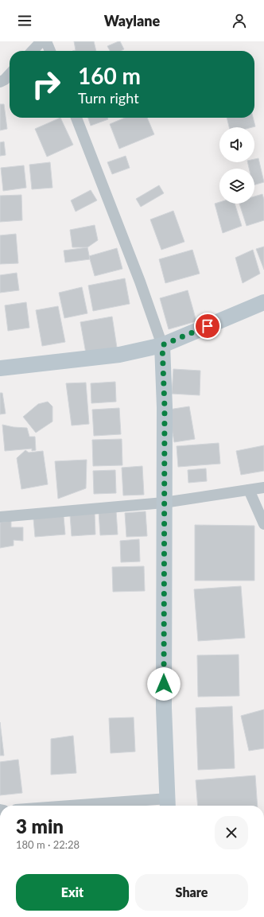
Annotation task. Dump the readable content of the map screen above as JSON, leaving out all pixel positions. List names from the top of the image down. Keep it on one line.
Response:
{"page":{"header":"Waylane","turn":["160 m","Turn right"],"heading":["3 min","180 m · 22:28"],"buttons":["Exit","Share"]}}
